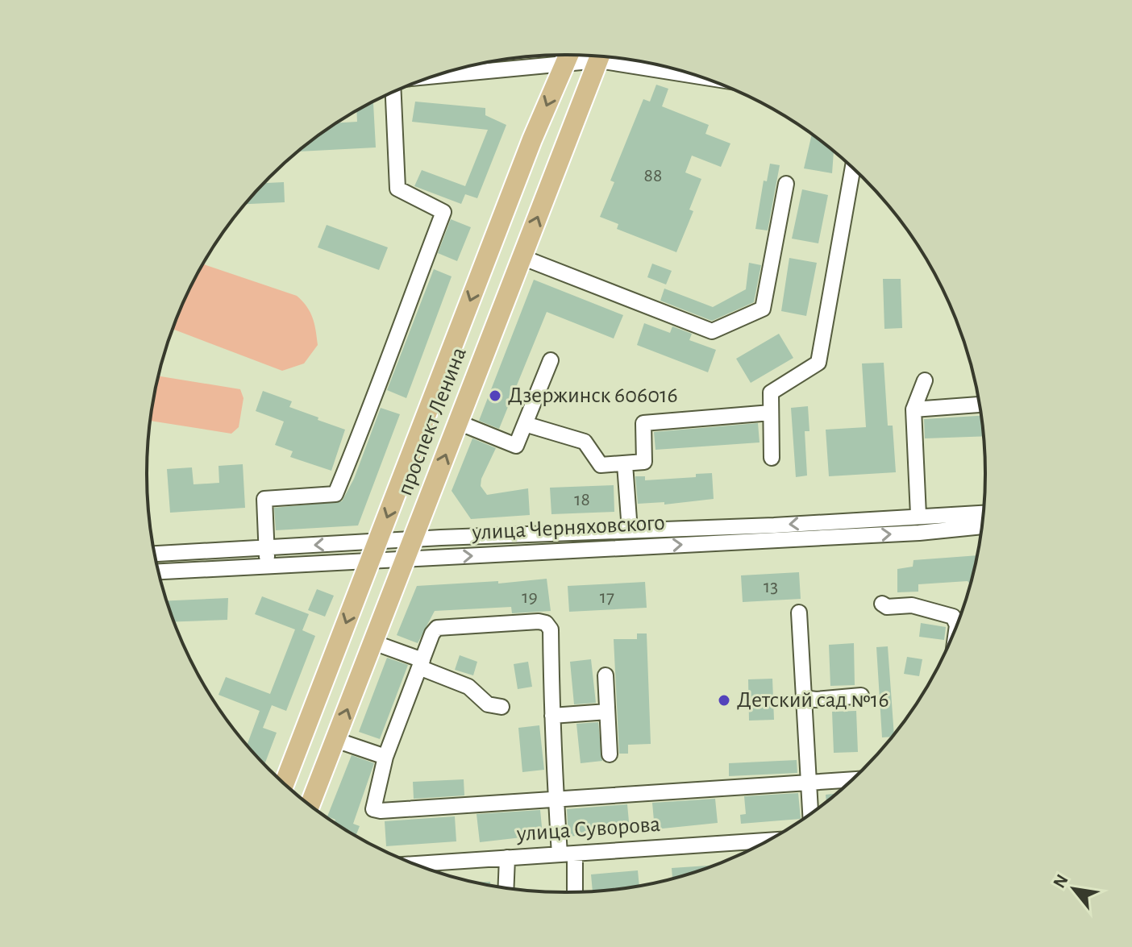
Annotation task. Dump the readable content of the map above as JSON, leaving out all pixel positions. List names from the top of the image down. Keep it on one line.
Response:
{"streets":{"main road":["проспект Ленина"],"street":["улица Черняховского","улица Суворова"]},"crossings":[["проспект Ленина","улица Черняховского"]],"places":["Дзержинск 606016","Детский сад №16"],"house_numbers":["88","18","13","19","17"],"north":"top left"}
